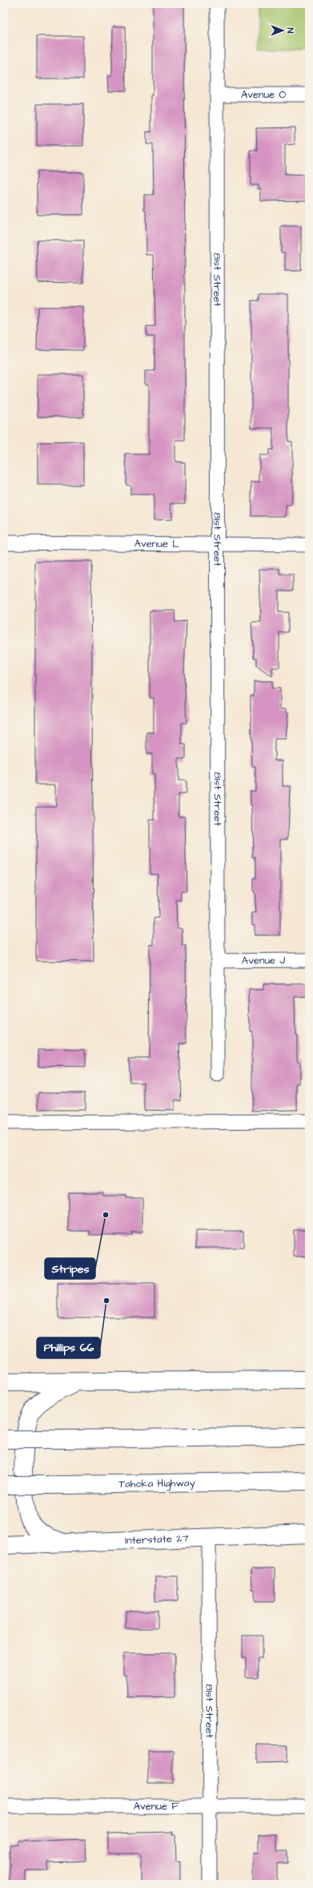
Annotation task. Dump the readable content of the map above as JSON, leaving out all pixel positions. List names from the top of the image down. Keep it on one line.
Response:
{"streets":{"main road":["Tahoka Highway","Interstate 27"],"street":["Avenue O","81st Street","Avenue L","Avenue J","Avenue F"]},"crossings":[["Avenue O","81st Street"],["81st Street","Avenue L"],["81st Street","Avenue J"],["81st Street","Interstate 27"],["81st Street","Avenue F"]],"places":["Stripes","Phillips 66"],"north":"right"}
